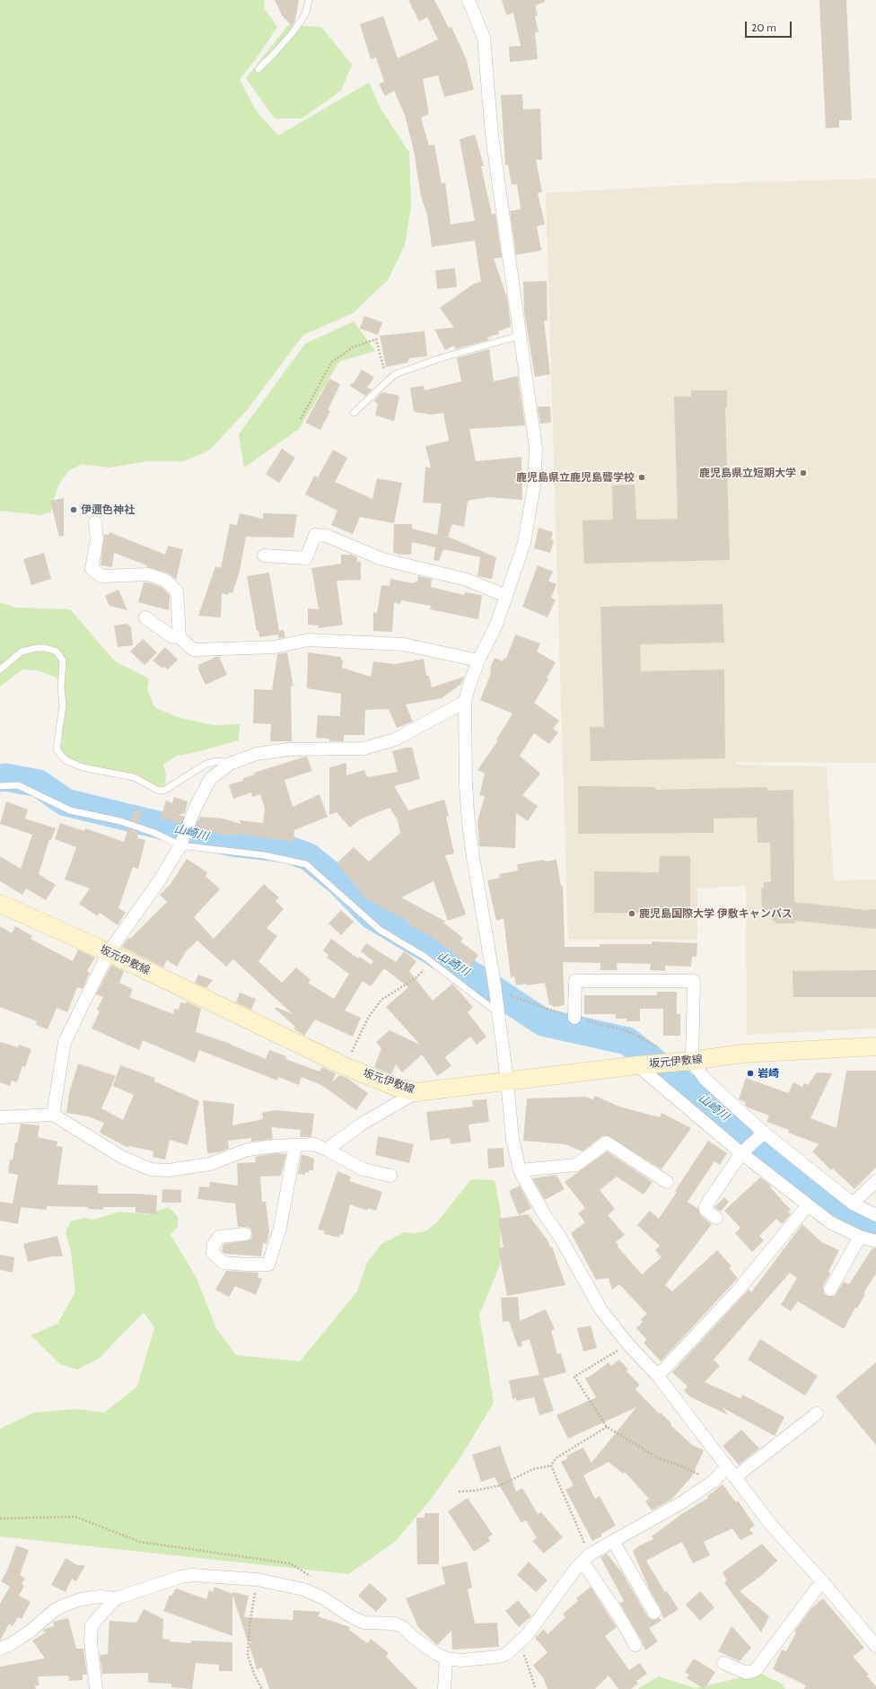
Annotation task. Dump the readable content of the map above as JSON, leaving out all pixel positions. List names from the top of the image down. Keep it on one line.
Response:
{"streets":{"main road":["坂元伊敷線"]},"water":["山崎川"],"places":["鹿児島県立短期大学","鹿児島県立鹿児島聾学校","伊邇色神社","鹿児島国際大学 伊敷キャンパス","岩崎"],"scale_bar":"20 m"}
